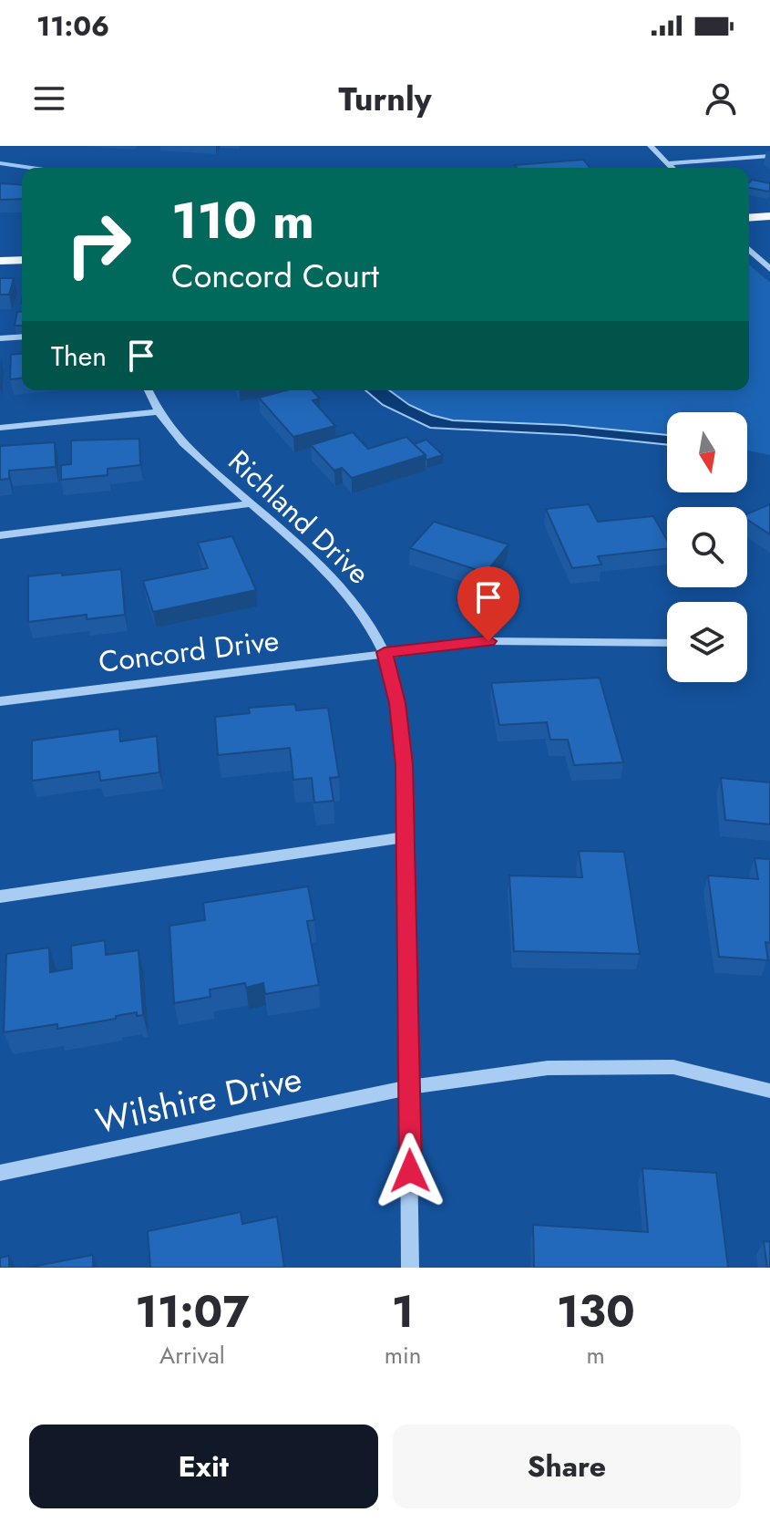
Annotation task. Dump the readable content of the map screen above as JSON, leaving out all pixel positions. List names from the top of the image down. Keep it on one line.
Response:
{"streets":{"street":["Richland Drive","Concord Drive","Wilshire Drive"]},"crossings":[["Richland Drive","Concord Drive"],["Richland Drive","Wilshire Drive"]],"north":"bottom","page":{"status":"11:06","header":"Turnly","turn":["110 m","Concord Court"],"then":"Then","eta":["11:07","Arrival","1","min","130","m"],"buttons":["Exit","Share"]}}
